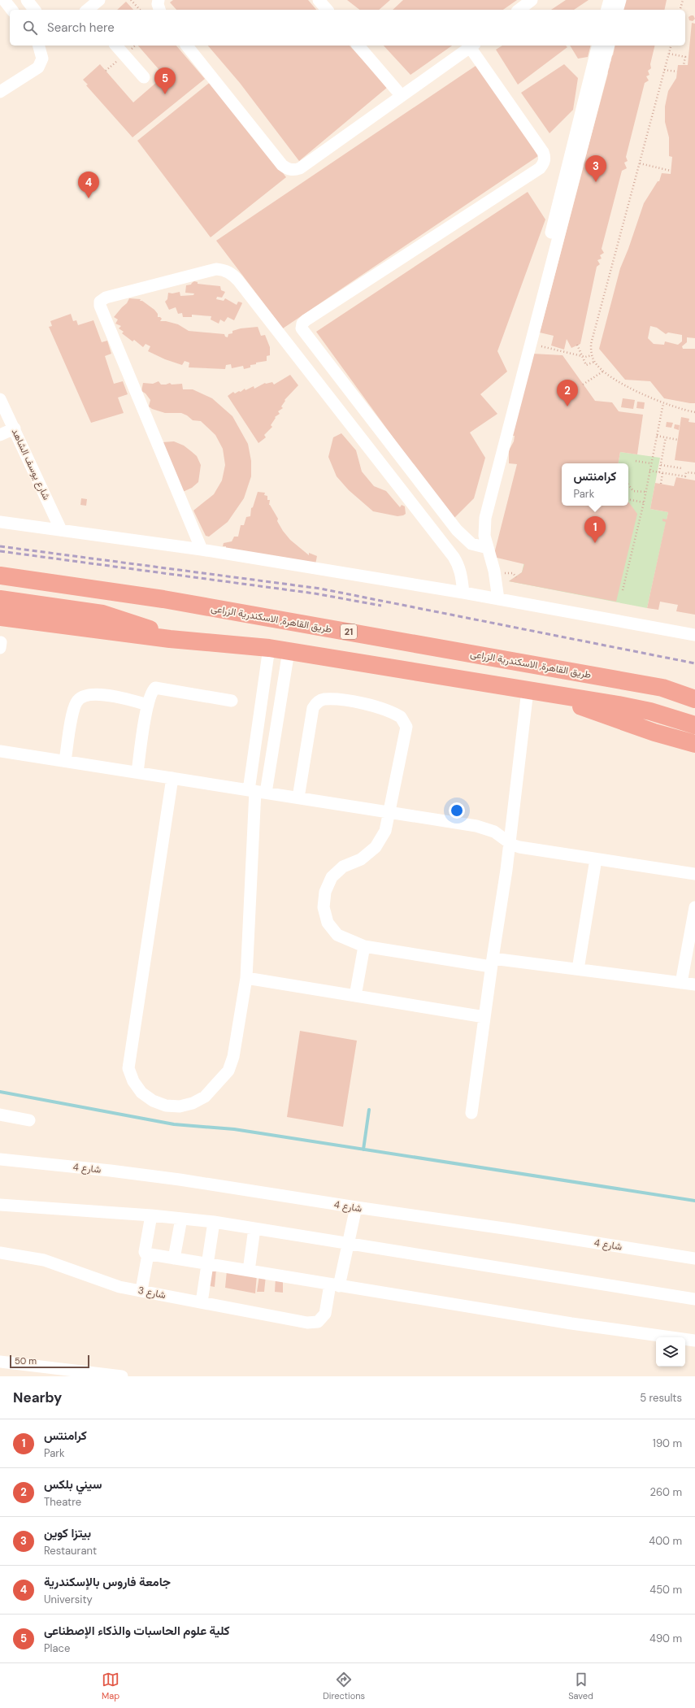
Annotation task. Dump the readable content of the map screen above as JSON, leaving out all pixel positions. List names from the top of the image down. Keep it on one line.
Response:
{"streets":{"highway":["طريق القاهرة, الاسكندرية الزراعى","21"],"street":["شارع يوسف الشاهد","شارع 4","شارع 3"]},"scale_bar":"50 m","page":{"search":"Search here","pins":["5","3","4","2","1"],"popup":["كرامنتس","Park"],"scale":"50 m","heading":["Nearby","5 results"],"list":[{"mark":"1","name":"كرامنتس","note":"Park","value":"190 m"},{"mark":"2","name":"سيني بلكس","note":"Theatre","value":"260 m"},{"mark":"3","name":"بيتزا كوين","note":"Restaurant","value":"400 m"},{"mark":"4","name":"جامعة فاروس بالإسكندرية","note":"University","value":"450 m"},{"mark":"5","name":"كلية علوم الحاسبات والذكاء الإصطناعى","note":"Place","value":"490 m"}],"nav":["Map","Directions","Saved"]}}
